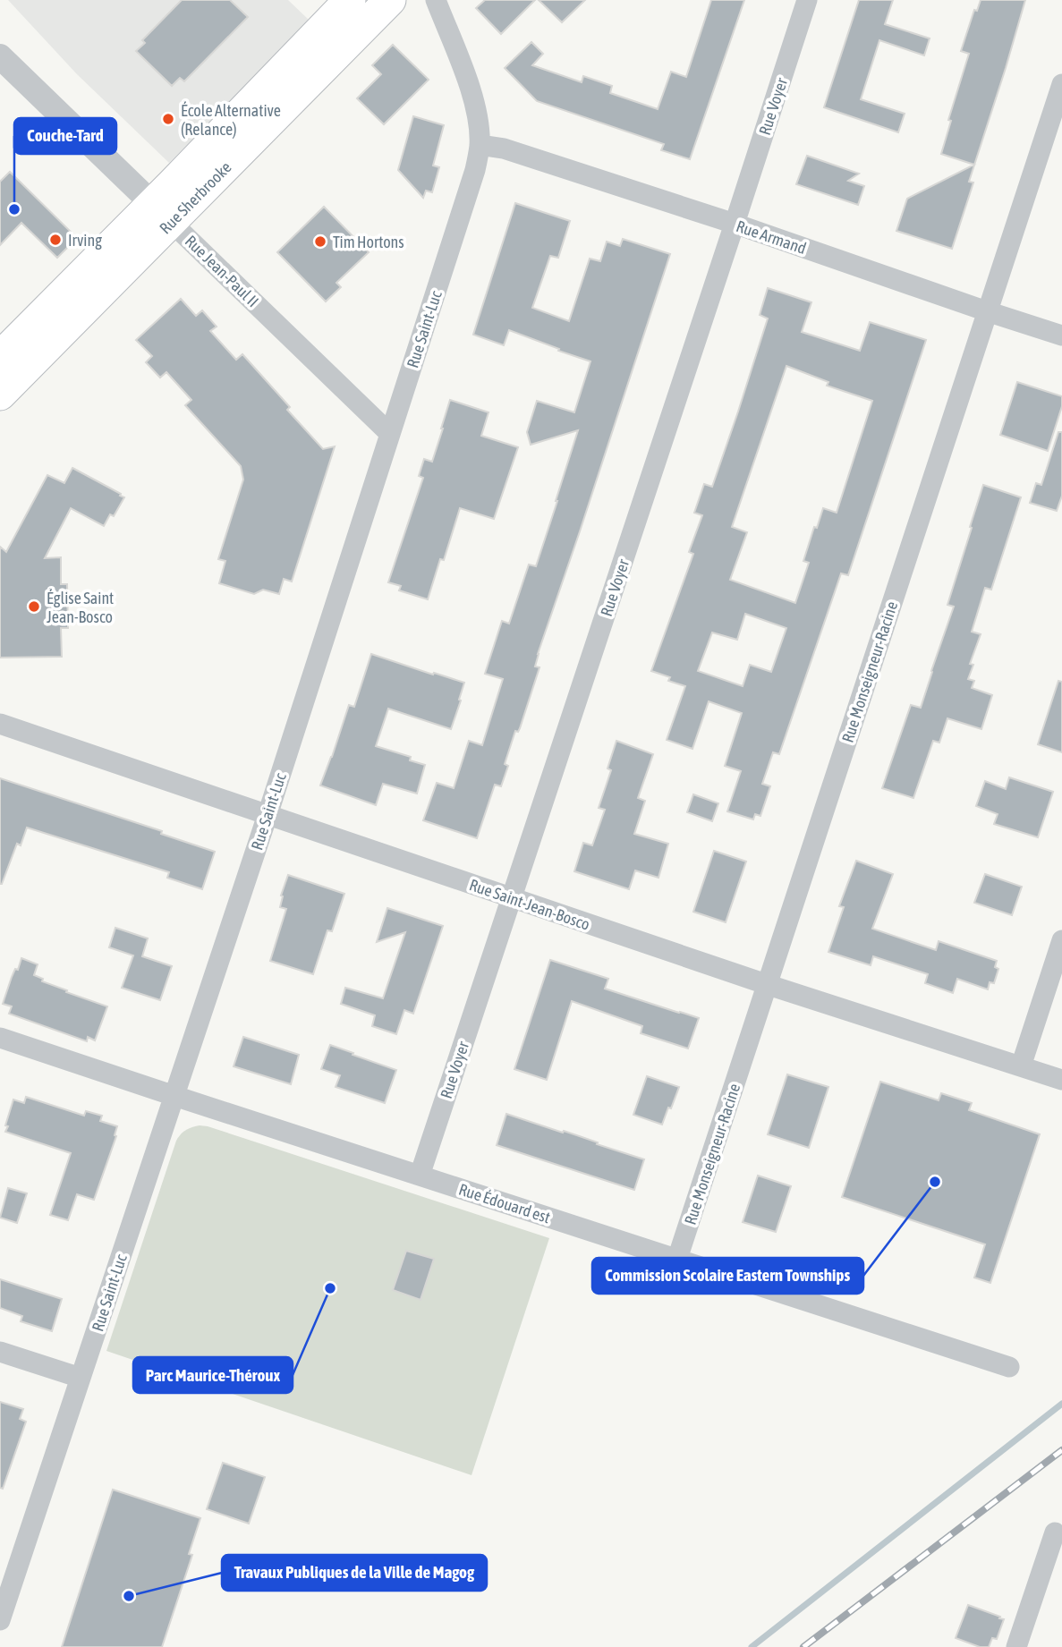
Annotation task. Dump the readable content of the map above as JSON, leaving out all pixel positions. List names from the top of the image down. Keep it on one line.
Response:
{"streets":{"main road":["Rue Sherbrooke"],"street":["Rue Voyer","Rue Armand","Rue Jean-Paul II","Rue Saint-Luc","Rue Monseigneur-Racine","Rue Saint-Jean-Bosco","Rue Édouard est"]},"crossings":[["Rue Voyer","Rue Armand"],["Rue Voyer","Rue Saint-Jean-Bosco"],["Rue Voyer","Rue Édouard est"],["Rue Sherbrooke","Rue Jean-Paul II"],["Rue Armand","Rue Saint-Luc"],["Rue Armand","Rue Monseigneur-Racine"],["Rue Jean-Paul II","Rue Saint-Luc"],["Rue Saint-Luc","Rue Saint-Jean-Bosco"],["Rue Saint-Luc","Rue Édouard est"],["Rue Monseigneur-Racine","Rue Saint-Jean-Bosco"],["Rue Monseigneur-Racine","Rue Édouard est"]],"places":["École Alternative (Relance)","Couche-Tard","Irving","Tim Hortons","Église Saint Jean-Bosco","Commission Scolaire Eastern Townships","Parc Maurice-Théroux","Travaux Publiques de la Ville de Magog"]}
